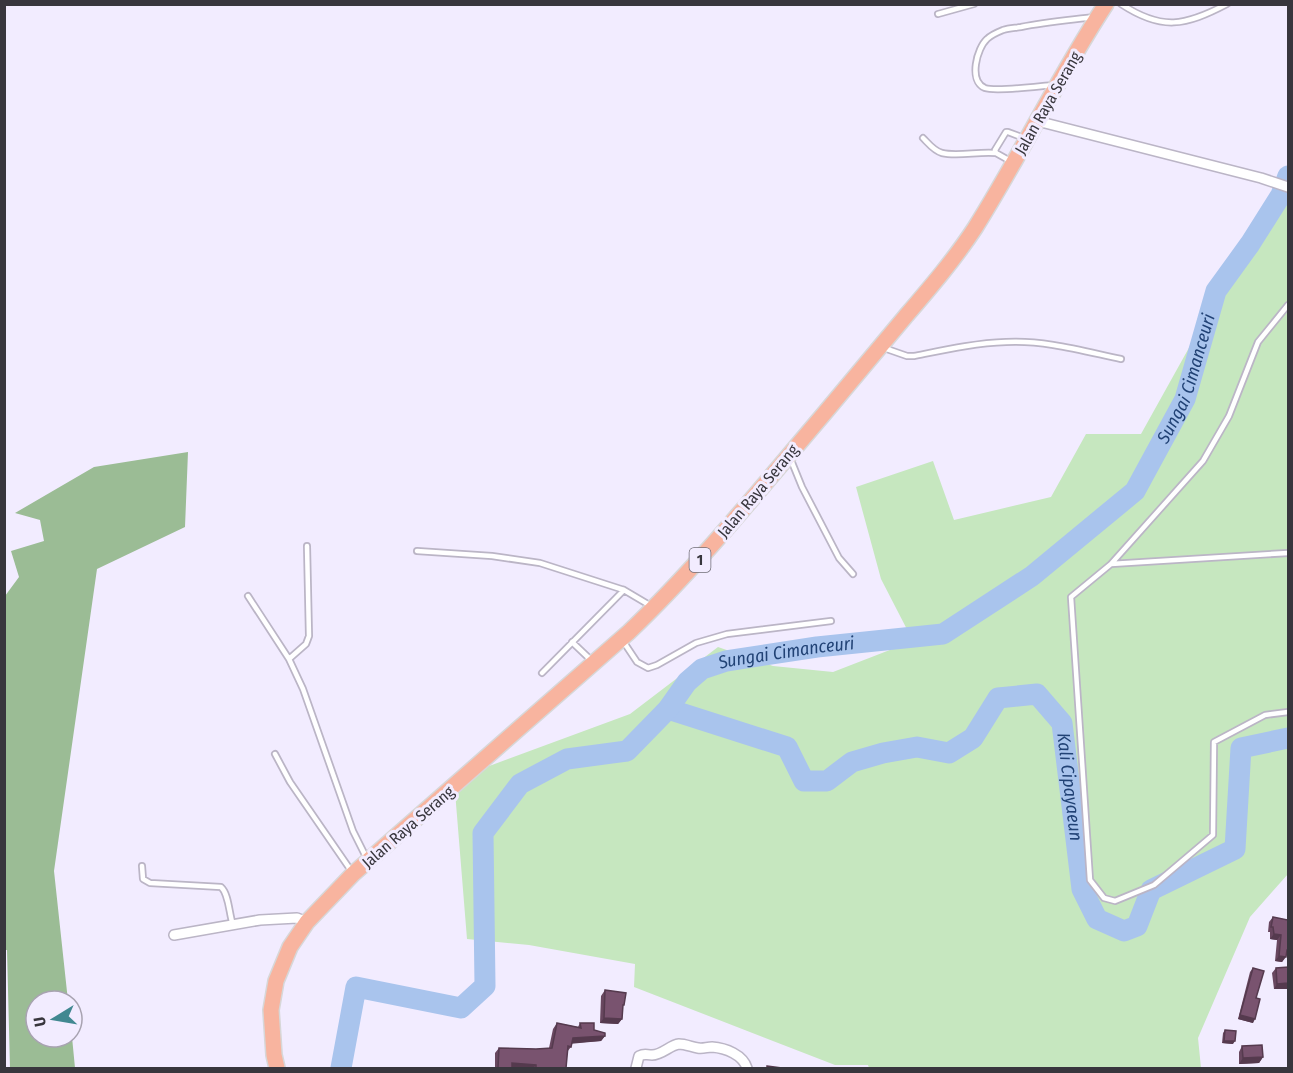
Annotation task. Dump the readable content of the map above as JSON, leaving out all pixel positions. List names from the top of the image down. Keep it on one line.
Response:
{"streets":{"highway":["Jalan Raya Serang","1"]},"water":["Sungai Cimanceuri","Kali Cipayaeun"],"north":"left"}
